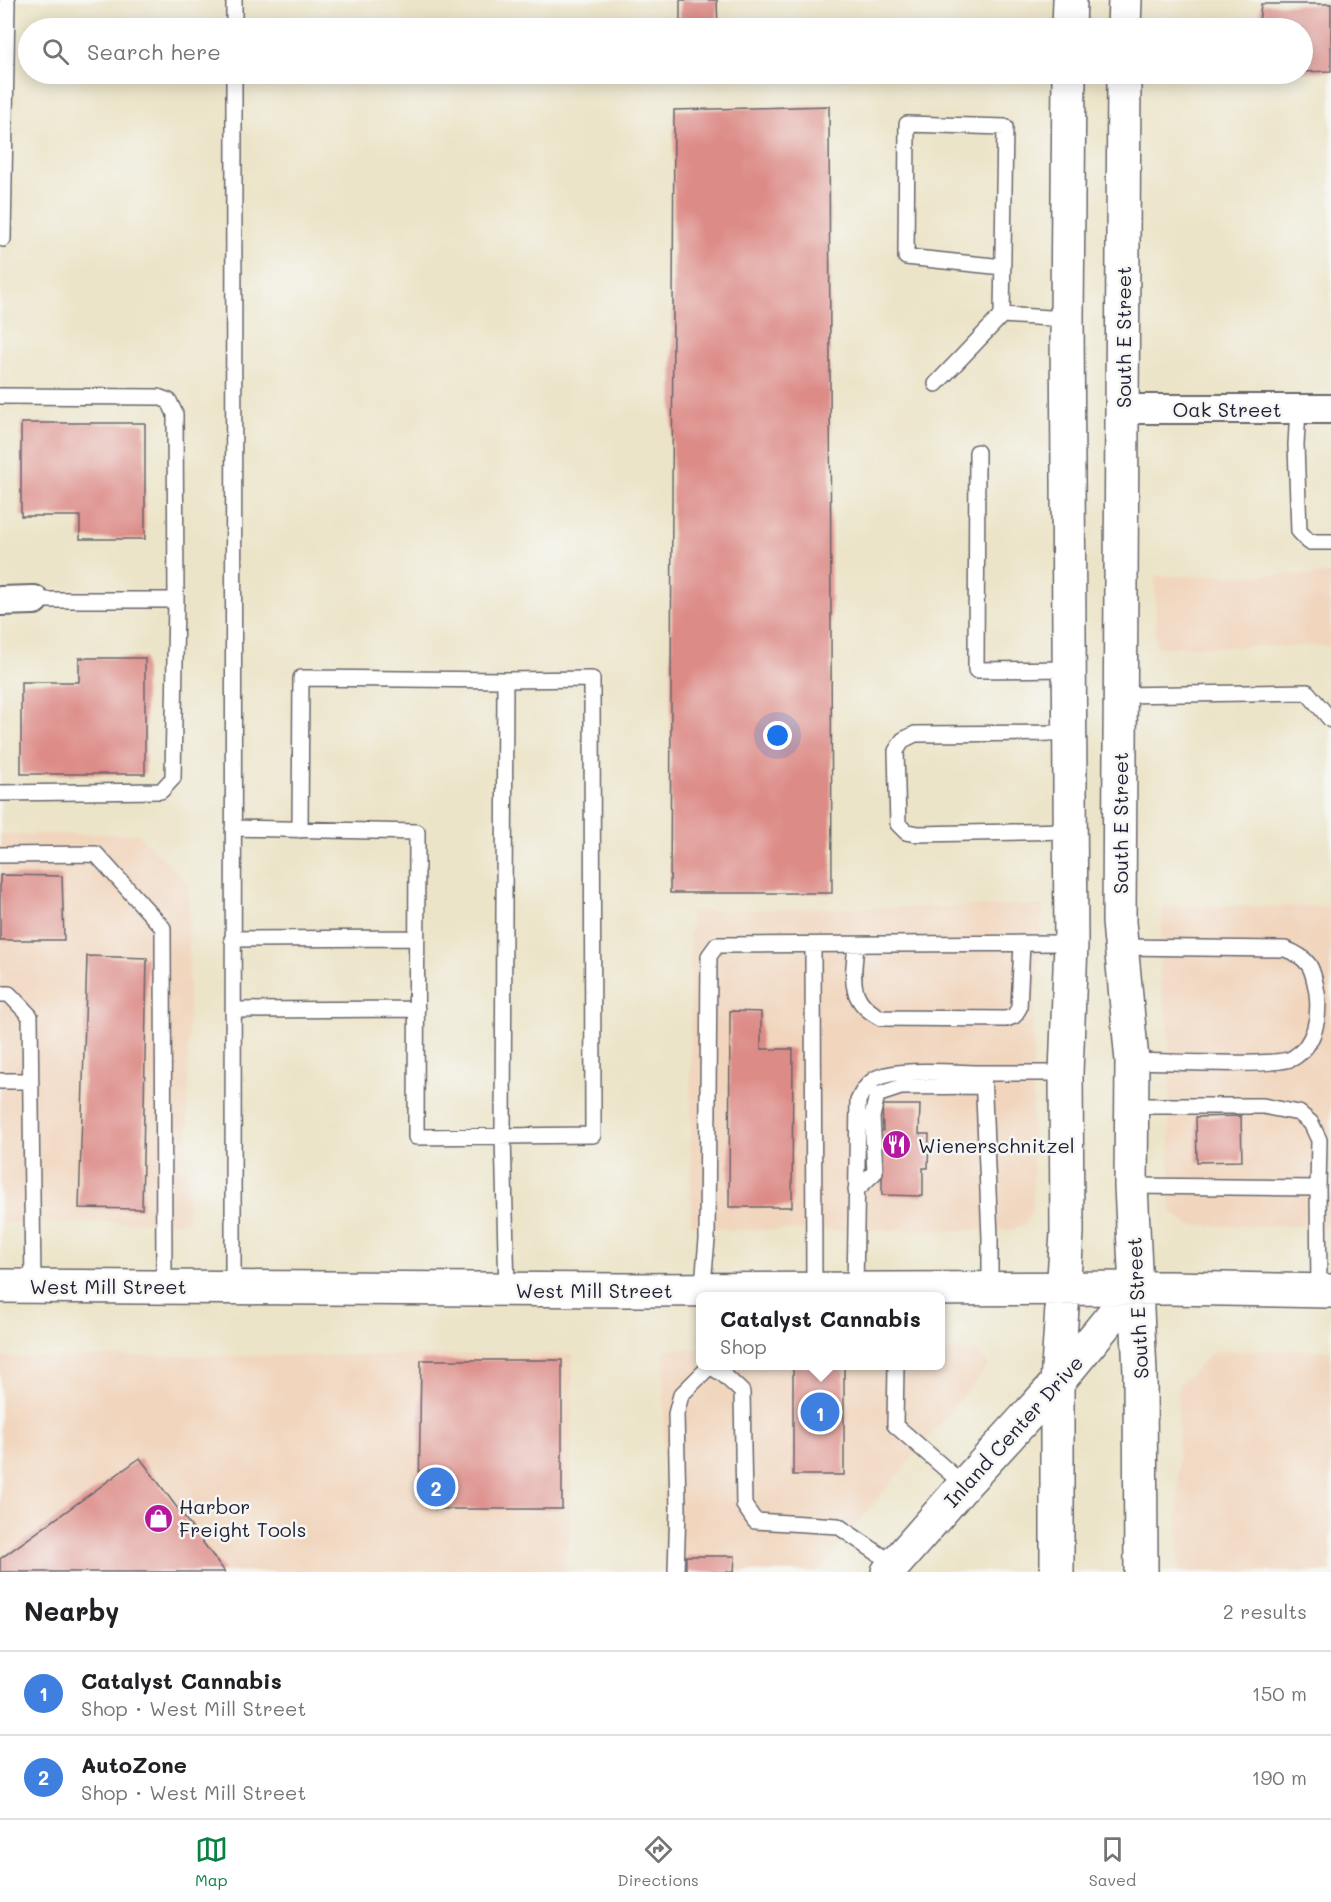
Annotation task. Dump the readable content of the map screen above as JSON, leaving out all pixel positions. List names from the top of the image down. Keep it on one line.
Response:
{"streets":{"main road":["South E Street","West Mill Street","Inland Center Drive"],"street":["Oak Street"]},"crossings":[["South E Street","Oak Street"],["South E Street","West Mill Street"],["South E Street","Inland Center Drive"],["West Mill Street","Inland Center Drive"]],"places":{"restaurant":["Wienerschnitzel"],"shop":["Harbor Freight Tools"]},"page":{"search":"Search here","popup":["Catalyst Cannabis","Shop"],"pins":["1","2"],"heading":["Nearby","2 results"],"list":[{"mark":"1","name":"Catalyst Cannabis","note":"Shop · West Mill Street","value":"150 m"},{"mark":"2","name":"AutoZone","note":"Shop · West Mill Street","value":"190 m"}],"nav":["Map","Directions","Saved"]}}
